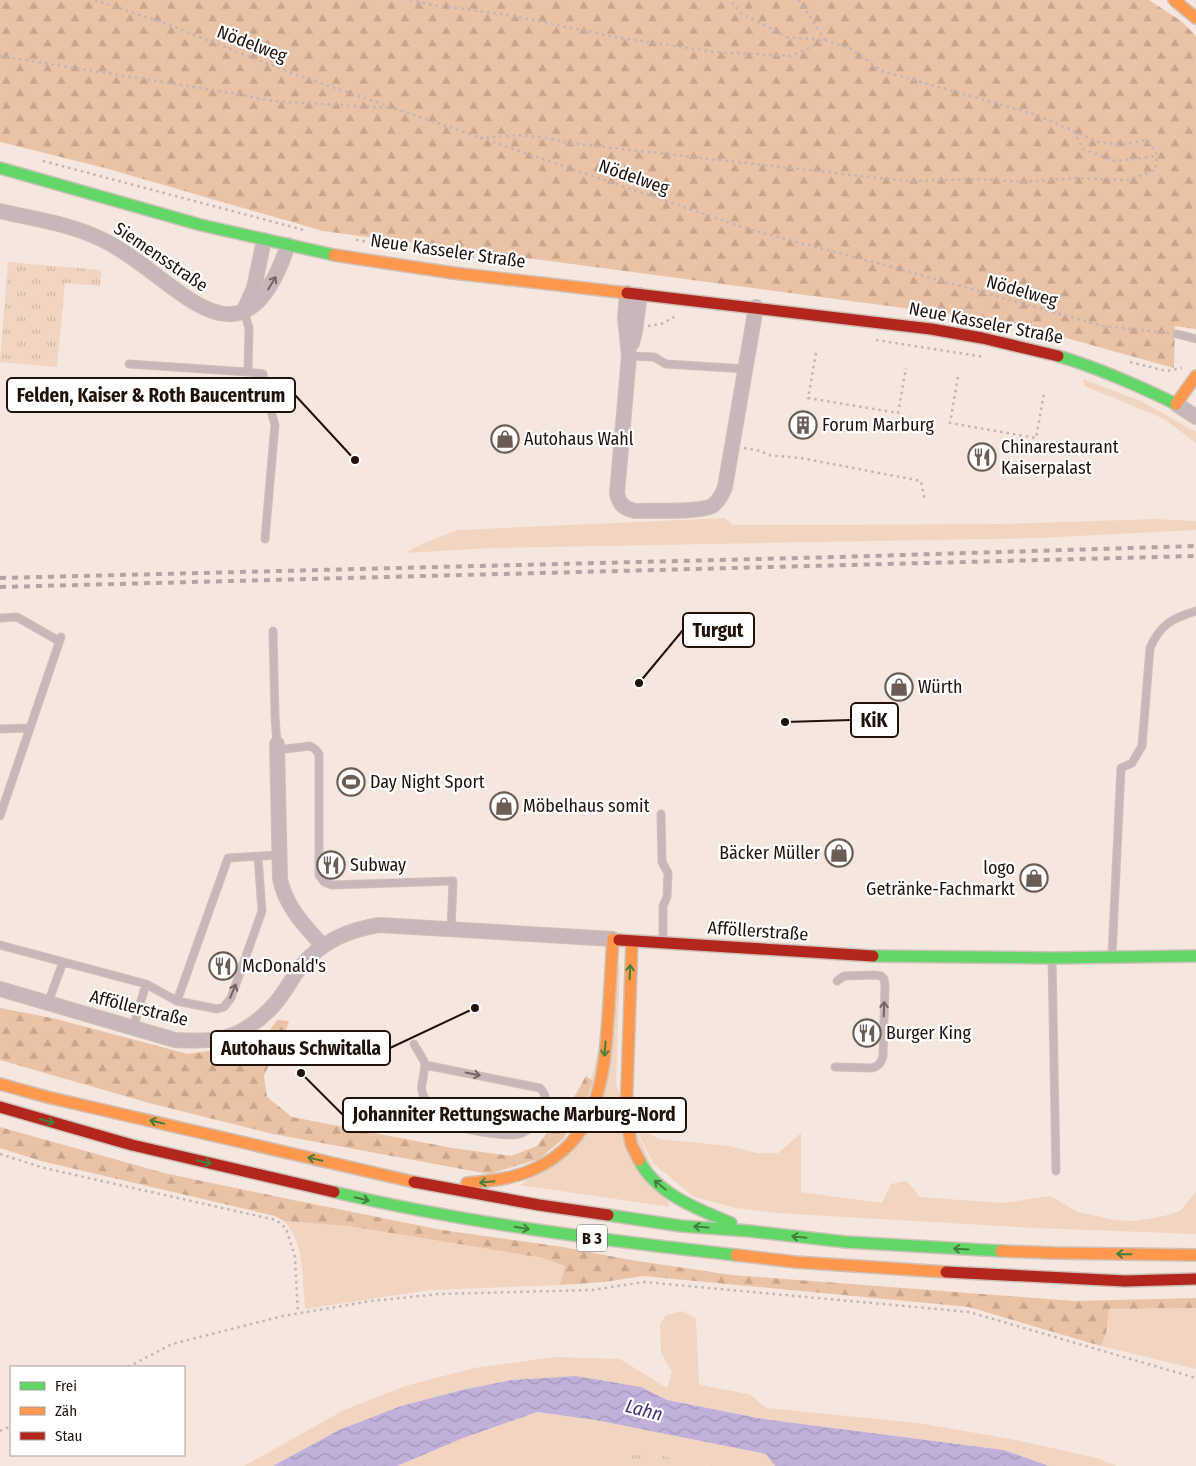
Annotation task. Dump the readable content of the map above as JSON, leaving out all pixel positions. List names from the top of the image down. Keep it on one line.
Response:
{"streets":{"main road":["Neue Kasseler Straße","Afföllerstraße","B 3"],"street":["Siemensstraße"],"path":["Nödelweg"]},"water":["Lahn"],"places":{"building":["Forum Marburg"],"shop":["Autohaus Wahl","Würth","Möbelhaus somit","Bäcker Müller","logo Getränke-Fachmarkt"],"restaurant":["Chinarestaurant Kaiserpalast","Subway","McDonald's","Burger King"],"other":["Felden, Kaiser & Roth Baucentrum","Turgut","KiK","Autohaus Schwitalla","Johanniter Rettungswache Marburg-Nord"],"sports":["Day Night Sport"]},"legend":["Frei","Zäh","Stau"]}
